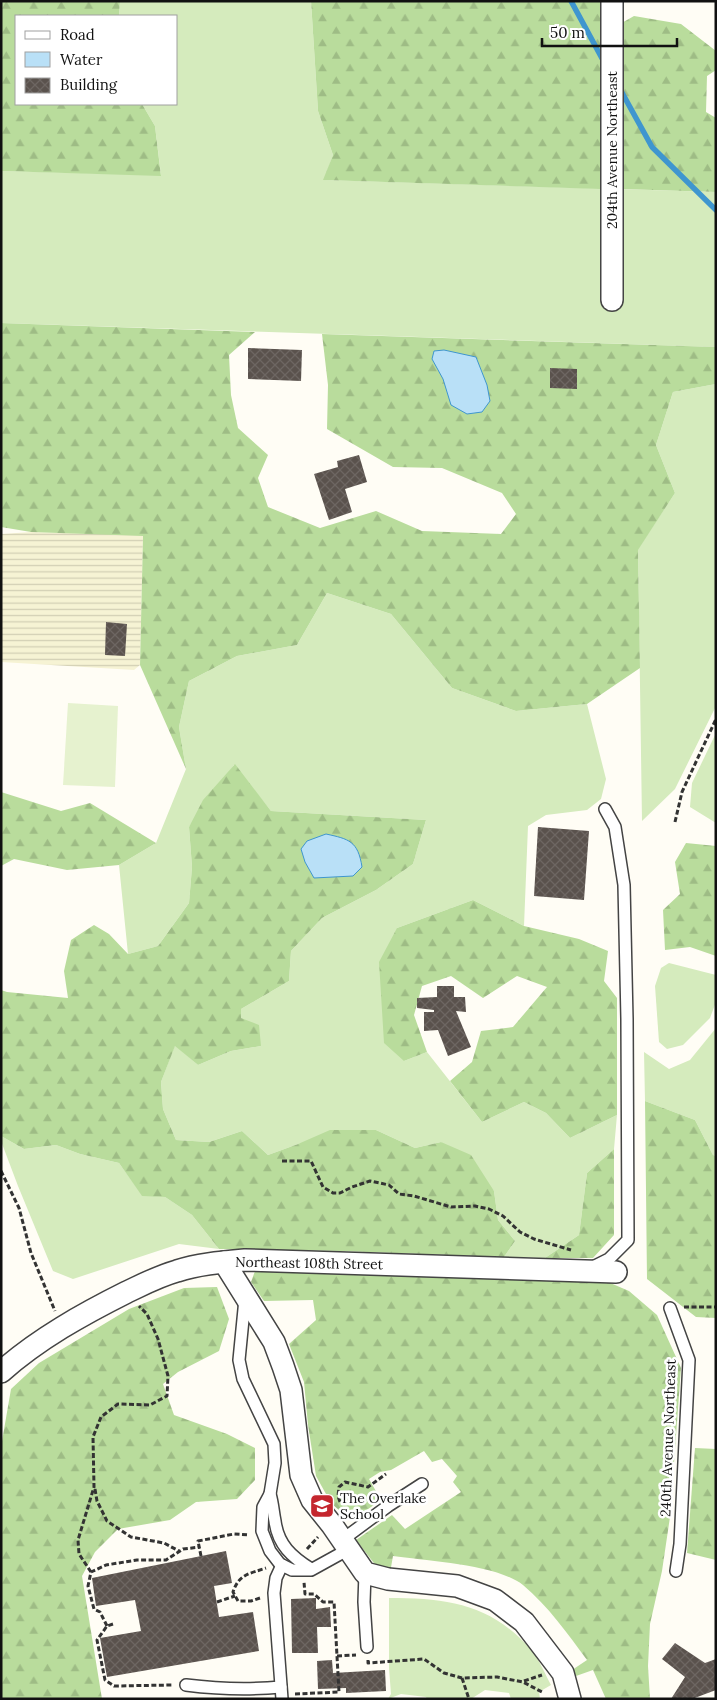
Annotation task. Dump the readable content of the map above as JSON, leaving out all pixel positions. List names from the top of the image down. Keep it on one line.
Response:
{"streets":{"street":["204th Avenue Northeast","Northeast 108th Street"],"lane":["240th Avenue Northeast"]},"places":{"school or university":["The Overlake School"]},"legend":["Road","Water","Building"],"scale_bar":"50 m"}
